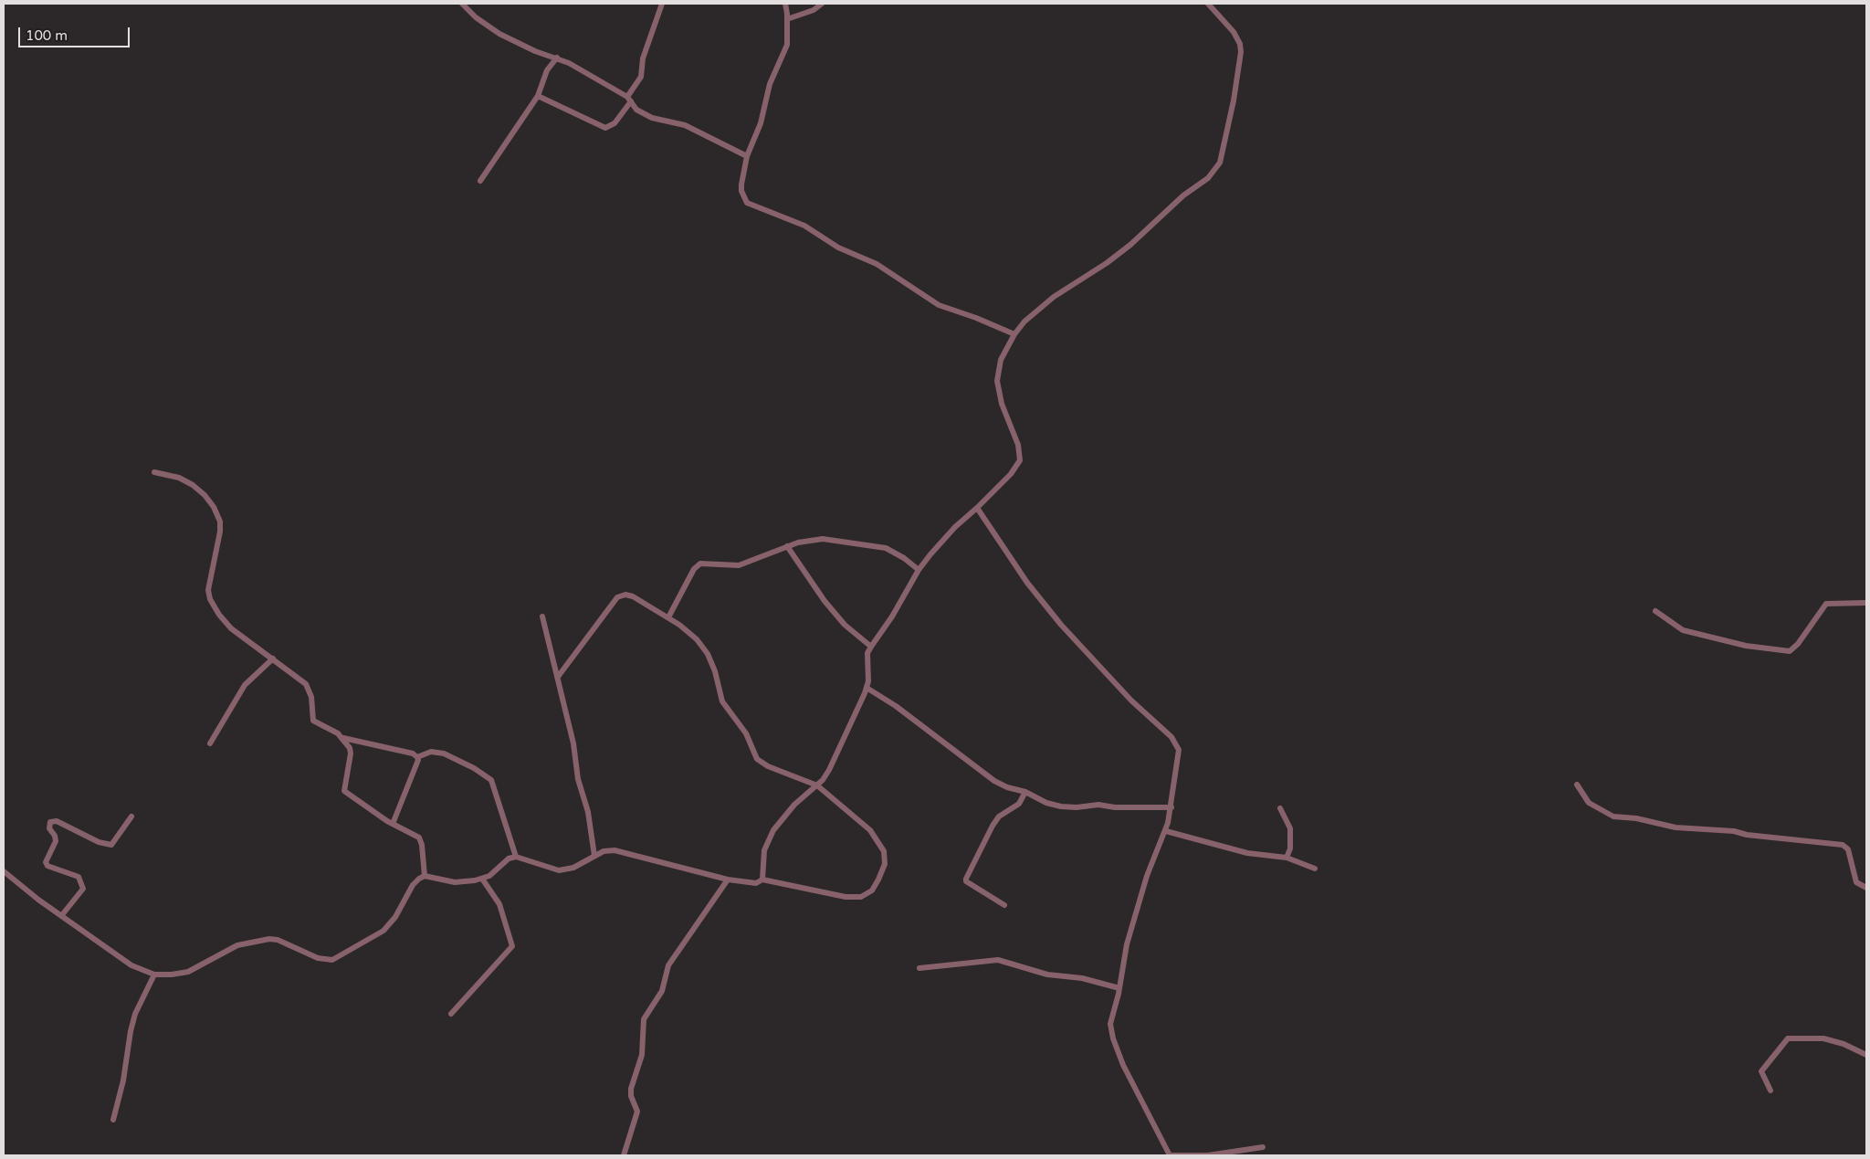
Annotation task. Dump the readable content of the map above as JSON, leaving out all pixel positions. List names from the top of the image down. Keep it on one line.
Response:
{"scale_bar":"100 m"}
